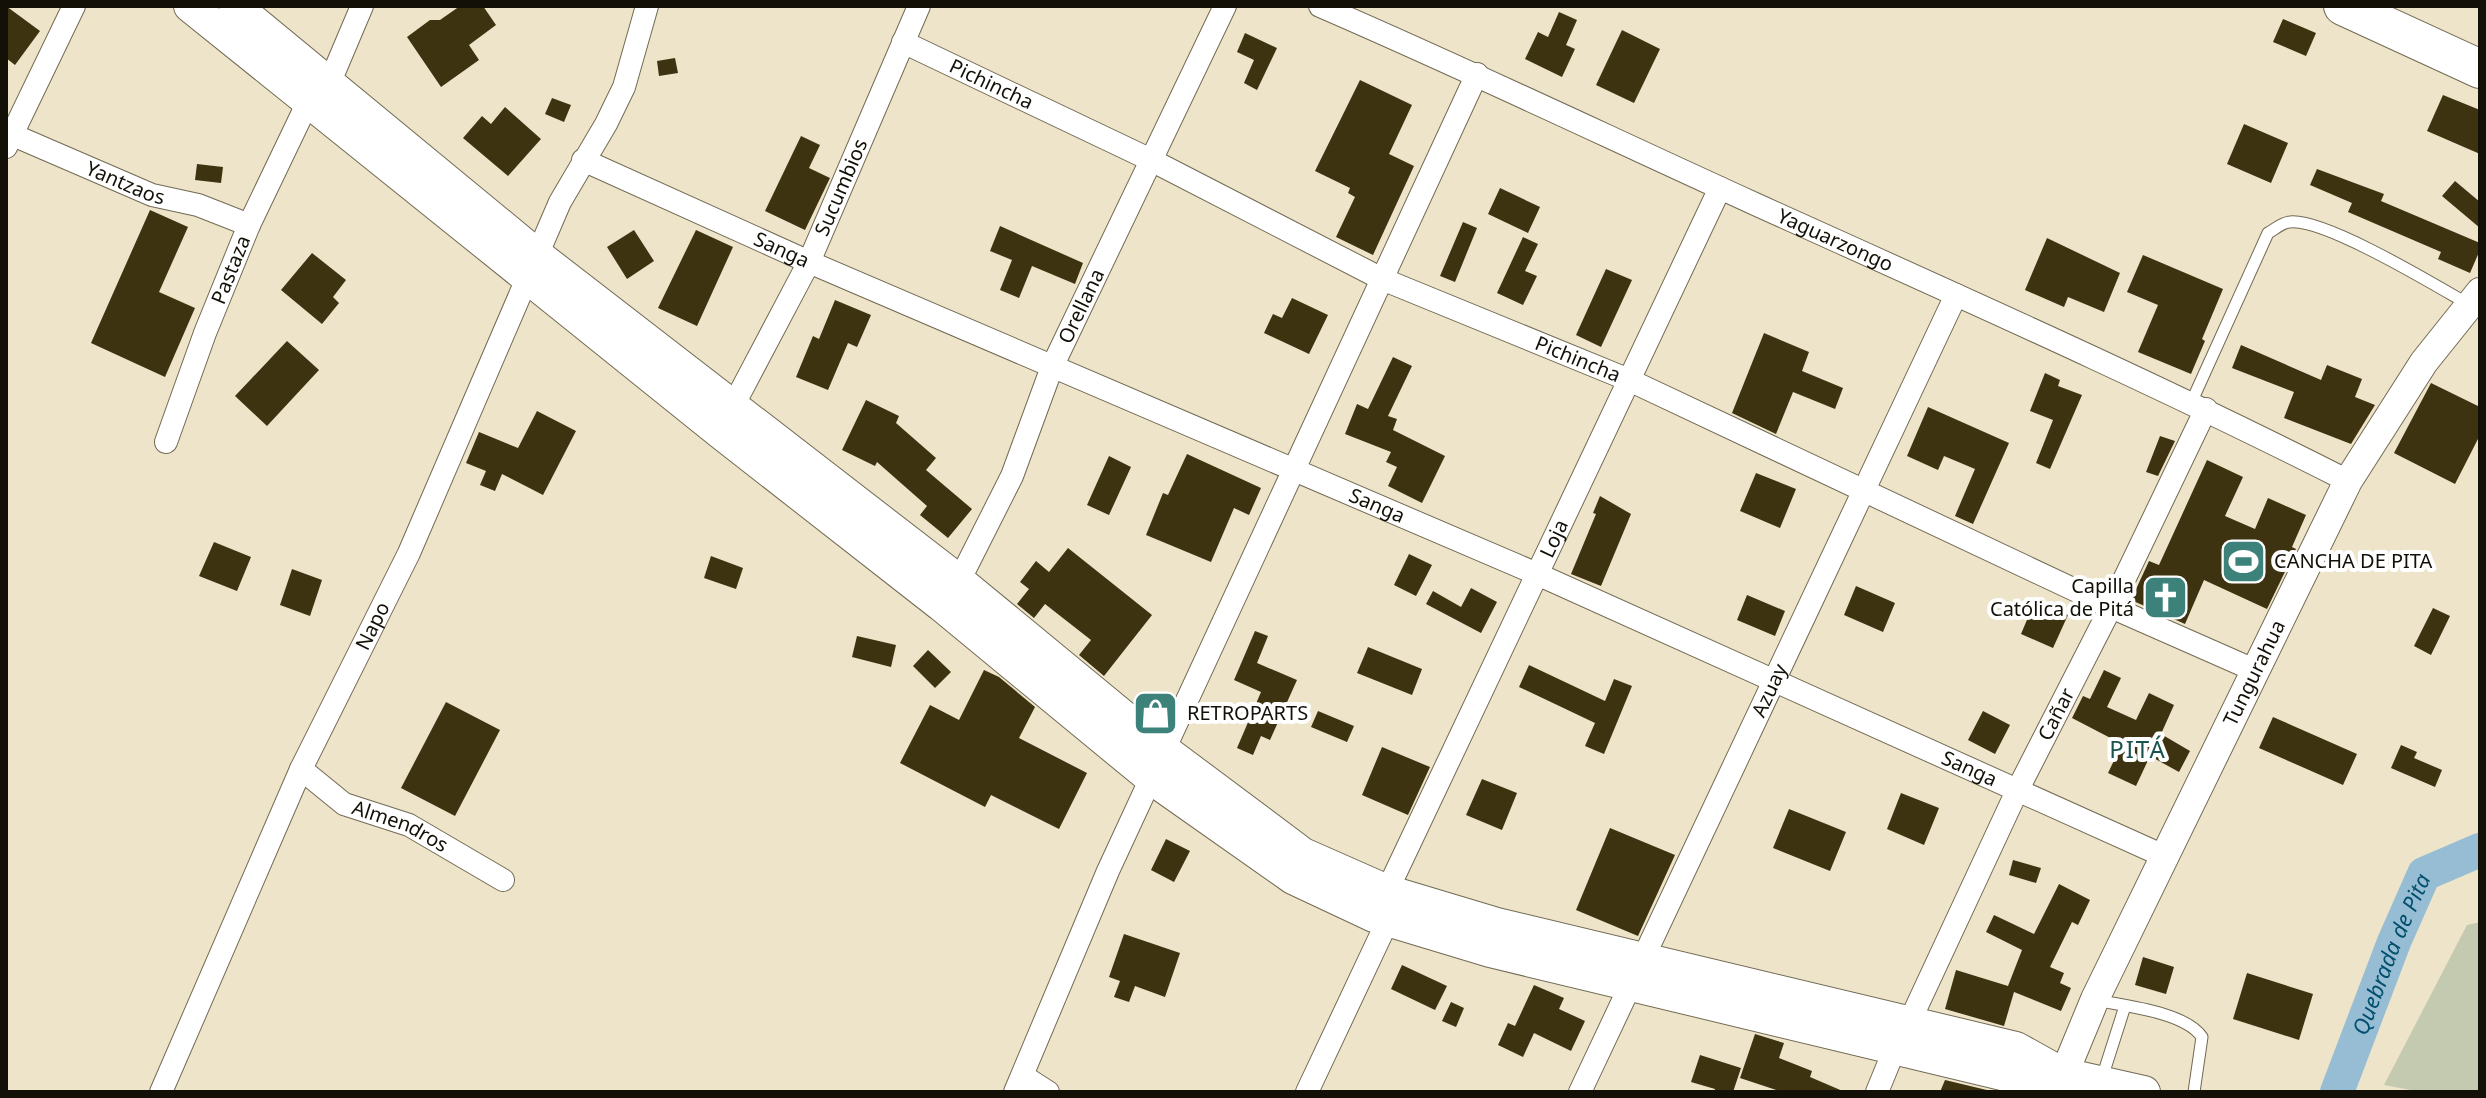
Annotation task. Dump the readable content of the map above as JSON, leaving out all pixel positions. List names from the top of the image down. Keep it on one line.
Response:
{"streets":{"street":["Pichincha","Yantzaos","Sucumbios","Yaguarzongo","Sanga","Pastaza","Orellana","Loja","Napo","Tungurahua","Azuay","Cañar","Almendros"]},"crossings":[["Pichincha","Sucumbios"],["Pichincha","Orellana"],["Pichincha","Loja"],["Pichincha","Tungurahua"],["Pichincha","Azuay"],["Pichincha","Cañar"],["Yantzaos","Pastaza"],["Sucumbios","Sanga"],["Yaguarzongo","Loja"],["Yaguarzongo","Tungurahua"],["Yaguarzongo","Azuay"],["Yaguarzongo","Cañar"],["Sanga","Orellana"],["Sanga","Loja"],["Sanga","Napo"],["Sanga","Tungurahua"],["Sanga","Azuay"],["Sanga","Cañar"],["Napo","Almendros"]],"districts":["PITÁ"],"water":["Quebrada de Pita"],"places":{"sports":["CANCHA DE PITA"],"church":["Capilla Católica de Pitá"],"shop":["RETROPARTS"]}}
